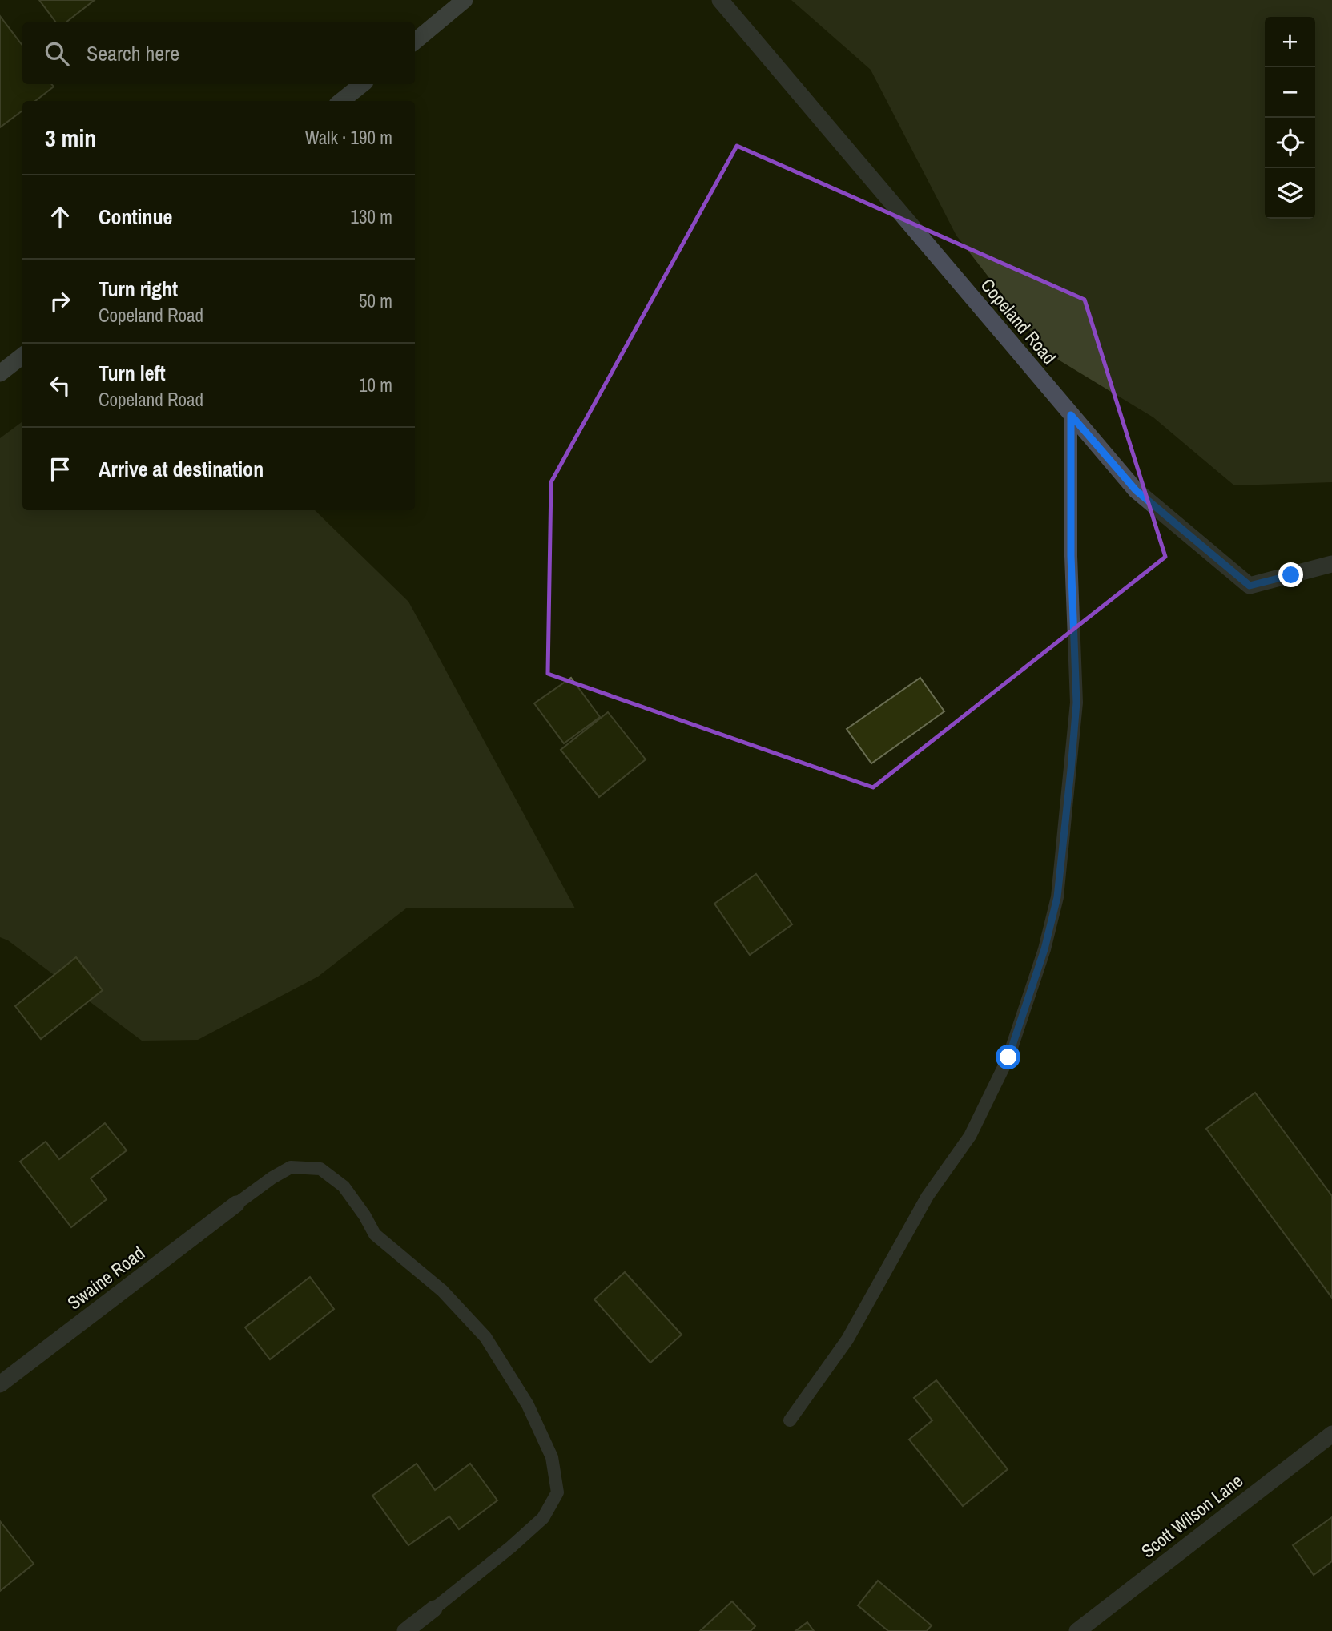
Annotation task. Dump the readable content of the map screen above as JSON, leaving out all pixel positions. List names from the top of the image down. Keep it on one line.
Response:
{"streets":{"street":["Copeland Road","Swaine Road","Scott Wilson Lane"]},"page":{"map_buttons":["+","−"],"search":"Search here","heading":["3 min","Walk · 190 m"],"list":[["Continue","130 m"],["Turn right","Copeland Road","50 m"],["Turn left","Copeland Road","10 m"],"Arrive at destination"]}}
